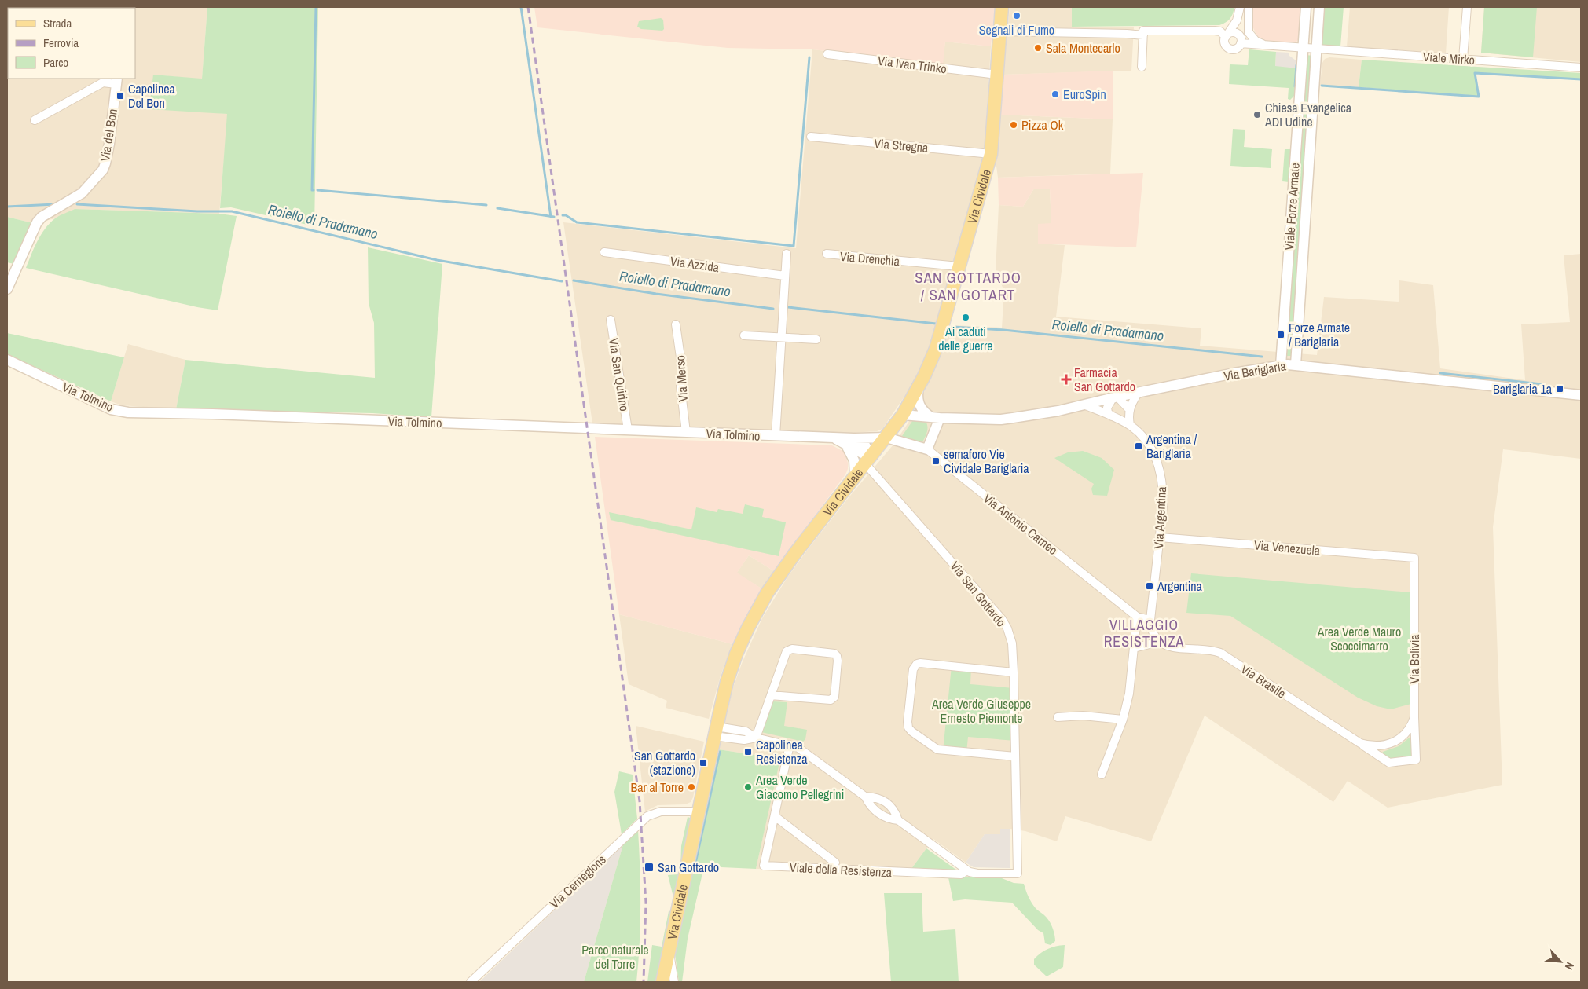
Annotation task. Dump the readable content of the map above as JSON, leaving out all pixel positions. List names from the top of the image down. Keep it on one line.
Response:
{"streets":{"main road":["Via Cividale"],"street":["Viale Mirko","Via Ivan Trinko","Via del Bon","Via Stregna","Viale Forze Armate","Via Drenchia","Via Azzida","Via Bariglaria","Via San Quirino","Via Merso","Via Tolmino","Via Argentina","Via Antonio Carneo","Via Venezuela","Via San Gottardo","Via Bolivia","Via Brasile","Viale della Resistenza","Via Cerneglons"]},"crossings":[["Viale Mirko","Viale Forze Armate"],["Via Ivan Trinko","Via Cividale"],["Via Stregna","Via Cividale"],["Via Cividale","Via Drenchia"],["Via Cividale","Via Bariglaria"],["Via Cividale","Via Tolmino"],["Via Cividale","Via Antonio Carneo"],["Via Cividale","Via San Gottardo"],["Via Cividale","Viale della Resistenza"],["Via Cividale","Via Cerneglons"],["Viale Forze Armate","Via Bariglaria"],["Via Bariglaria","Via Argentina"],["Via San Quirino","Via Tolmino"],["Via Merso","Via Tolmino"],["Via Tolmino","Via Antonio Carneo"],["Via Tolmino","Via San Gottardo"],["Via Argentina","Via Antonio Carneo"],["Via Argentina","Via Venezuela"],["Via Venezuela","Via Bolivia"],["Via San Gottardo","Viale della Resistenza"],["Via Bolivia","Via Brasile"]],"districts":["SAN GOTTARDO / SAN GOTART","VILLAGGIO RESISTENZA"],"water":["Roiello di Pradamano"],"parks":["Area Verde Mauro Scoccimarro","Area Verde Giuseppe Ernesto Piemonte","Parco naturale del Torre"],"places":{"other":["Segnali di Fumo","Sala Montecarlo","EuroSpin","Chiesa Evangelica ADI Udine","Pizza Ok","Ai caduti delle guerre","Bar al Torre","Area Verde Giacomo Pellegrini"],"transit":["Capolinea Del Bon","Forze Armate / Bariglaria","Bariglaria 1a","Argentina / Bariglaria","semaforo Vie Cividale Bariglaria","Argentina","Capolinea Resistenza","San Gottardo (stazione)","San Gottardo"],"health":["Farmacia San Gottardo"]},"legend":["Strada","Ferrovia","Parco"],"north":"bottom right"}
